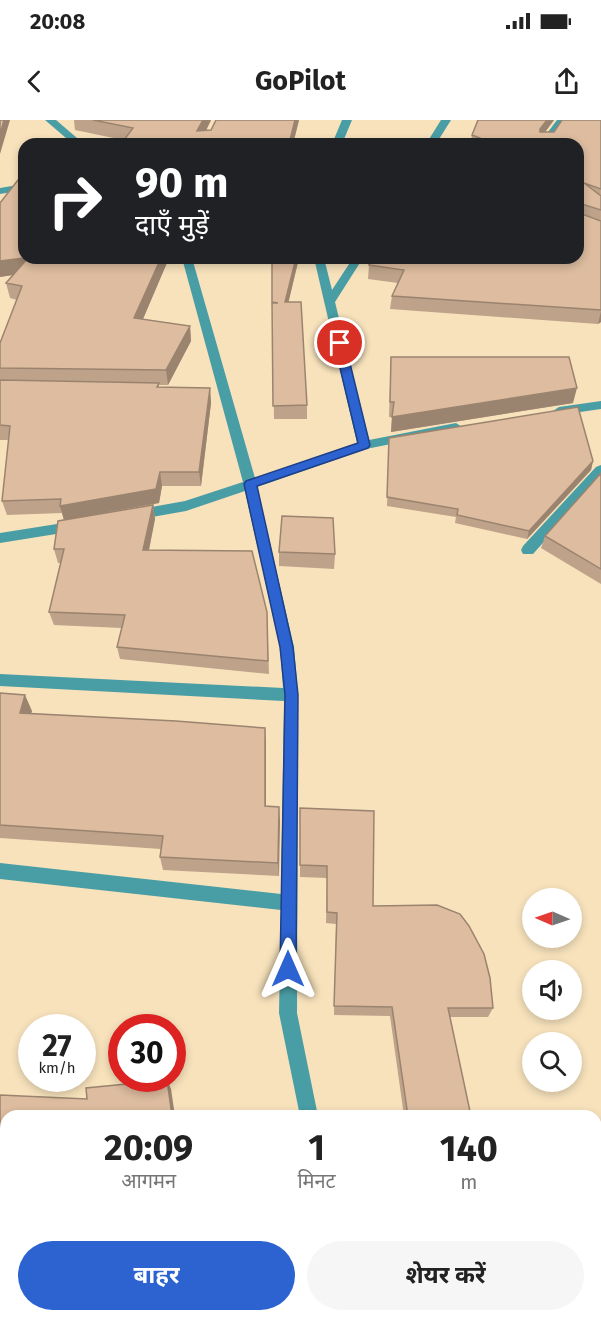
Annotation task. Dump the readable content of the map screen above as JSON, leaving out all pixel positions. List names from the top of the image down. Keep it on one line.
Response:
{"north":"left","page":{"status":"20:08","header":"GoPilot","turn":["90 m","दाएँ मुड़ें"],"speed":"27 km/h","limit":"30","eta":["20:09","आगमन","1","मिनट","140","m"],"buttons":["बाहर","शेयर करें"]}}
